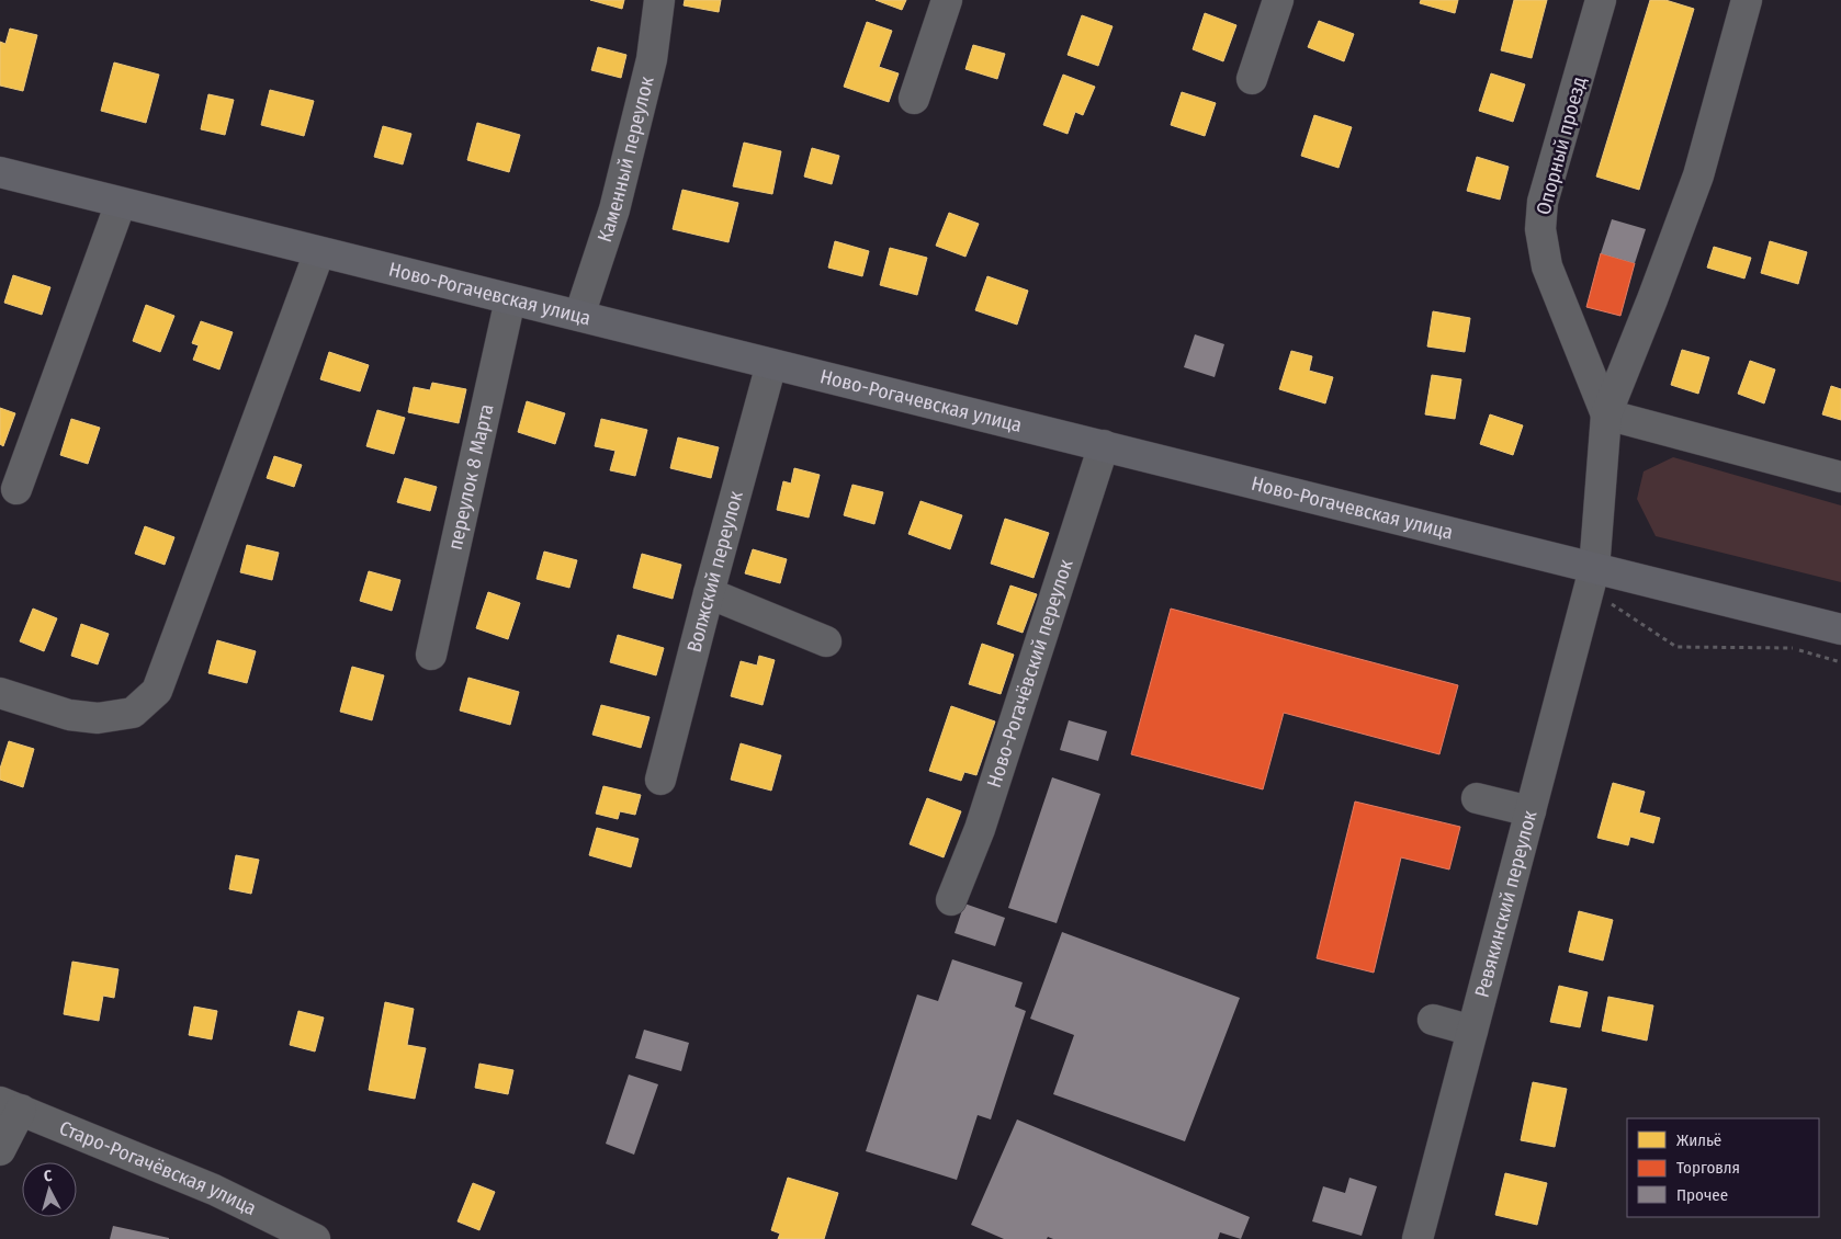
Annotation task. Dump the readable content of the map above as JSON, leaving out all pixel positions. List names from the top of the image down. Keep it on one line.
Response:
{"streets":{"main road":["Ново-Рогачевская улица"],"street":["Опорный проезд","Каменный переулок","переулок 8 Марта","Волжский переулок","Ново-Рогачёвский переулок","Ревякинский переулок","Старо-Рогачёвская улица"]},"crossings":[["Опорный проезд","Ревякинский переулок"],["Каменный переулок","Ново-Рогачевская улица"],["Ново-Рогачевская улица","переулок 8 Марта"],["Ново-Рогачевская улица","Волжский переулок"],["Ново-Рогачевская улица","Ново-Рогачёвский переулок"],["Ново-Рогачевская улица","Ревякинский переулок"]],"legend":["Жильё","Торговля","Прочее"],"north":"top"}
